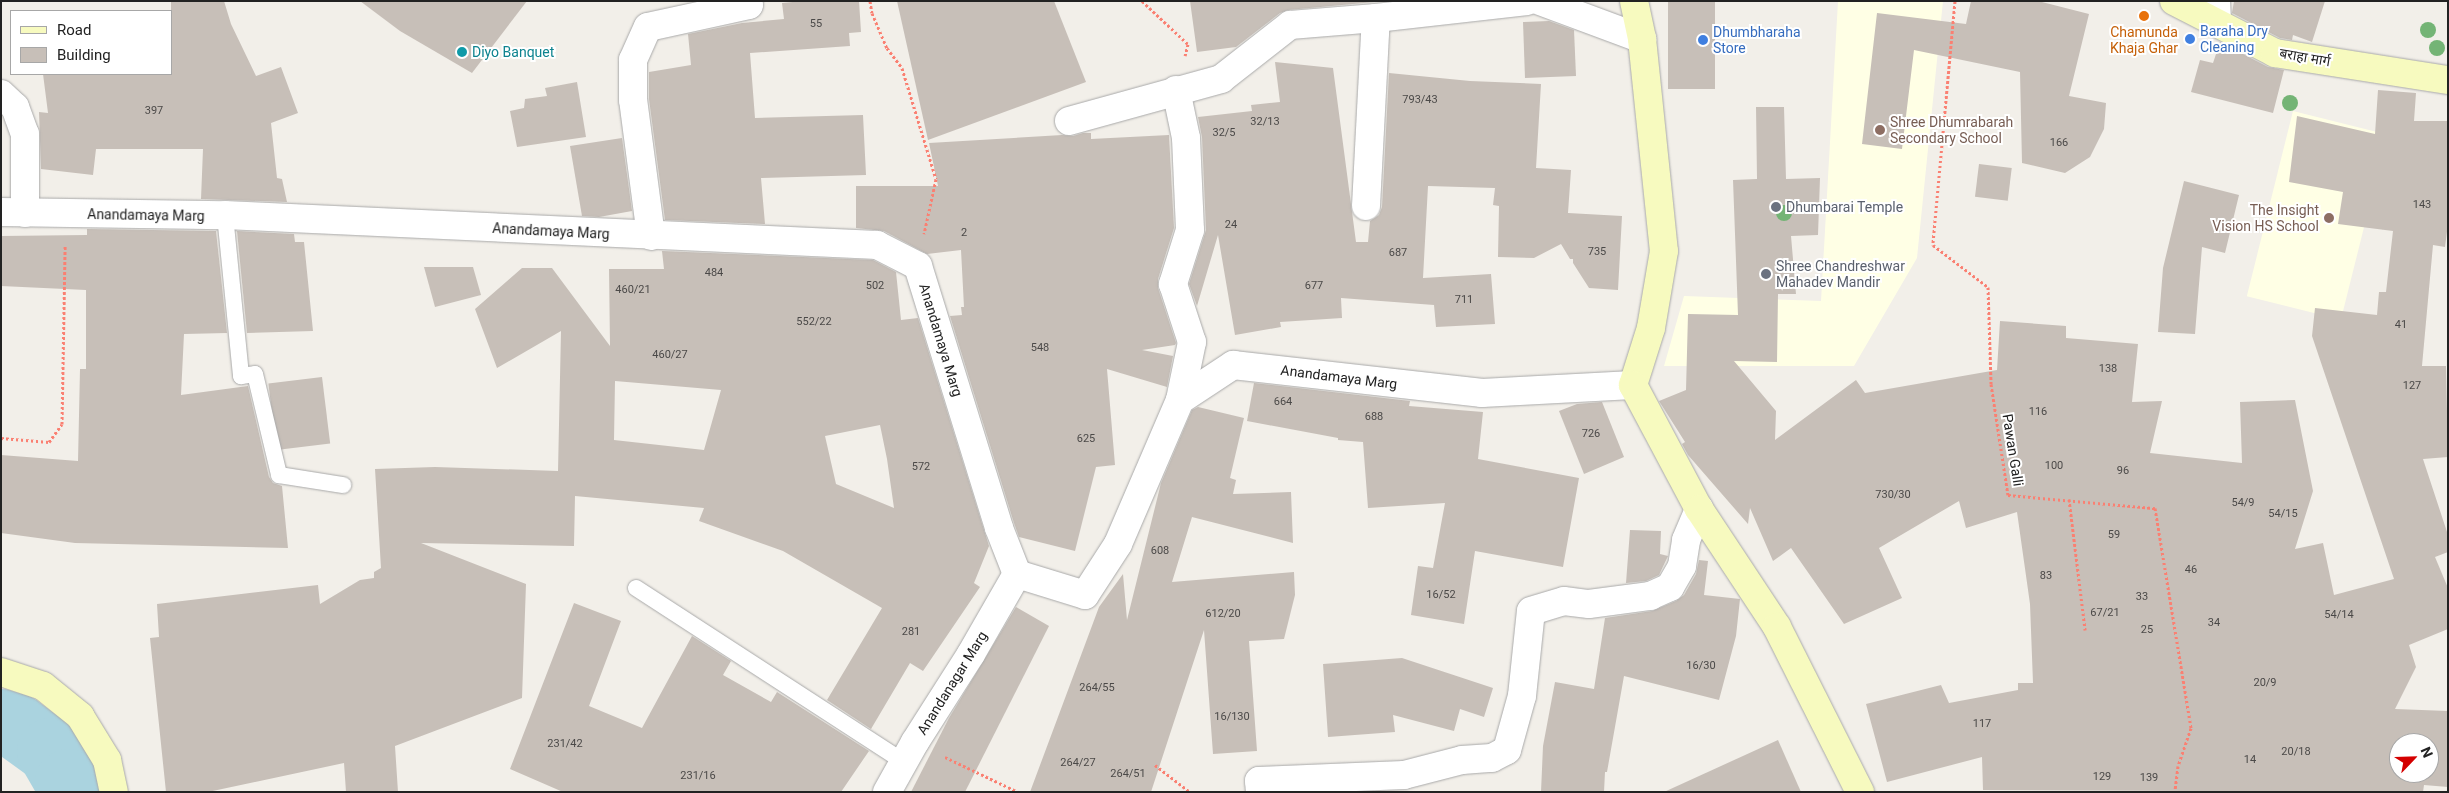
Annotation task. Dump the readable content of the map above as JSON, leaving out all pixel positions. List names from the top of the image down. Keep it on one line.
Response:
{"streets":{"street":["बराहा मार्ग","Anandamaya Marg","Anandanagar Marg"],"path":["Pawan Galli"]},"crossings":[["Anandamaya Marg","Anandanagar Marg"]],"places":["Chamunda Khaja Ghar","Baraha Dry Cleaning","Dhumbharaha Store","Diyo Banquet","Shree Dhumrabarah Secondary School","Dhumbarai Temple","The Insight Vision HS School","Shree Chandreshwar Mahadev Mandir"],"house_numbers":["55","793/43","397","32/13","32/5","166","143","24","2","735","687","484","502","677","460/21","711","552/22","41","548","460/27","138","127","664","116","688","726","625","100","572","96","730/30","54/9","54/15","59","608","46","83","16/52","33","67/21","612/20","54/14","34","25","281","16/30","20/9","264/55","16/130","117","231/42","20/18","14","264/27","264/51","231/16","129","139"],"legend":["Road","Building"],"north":"top right"}
